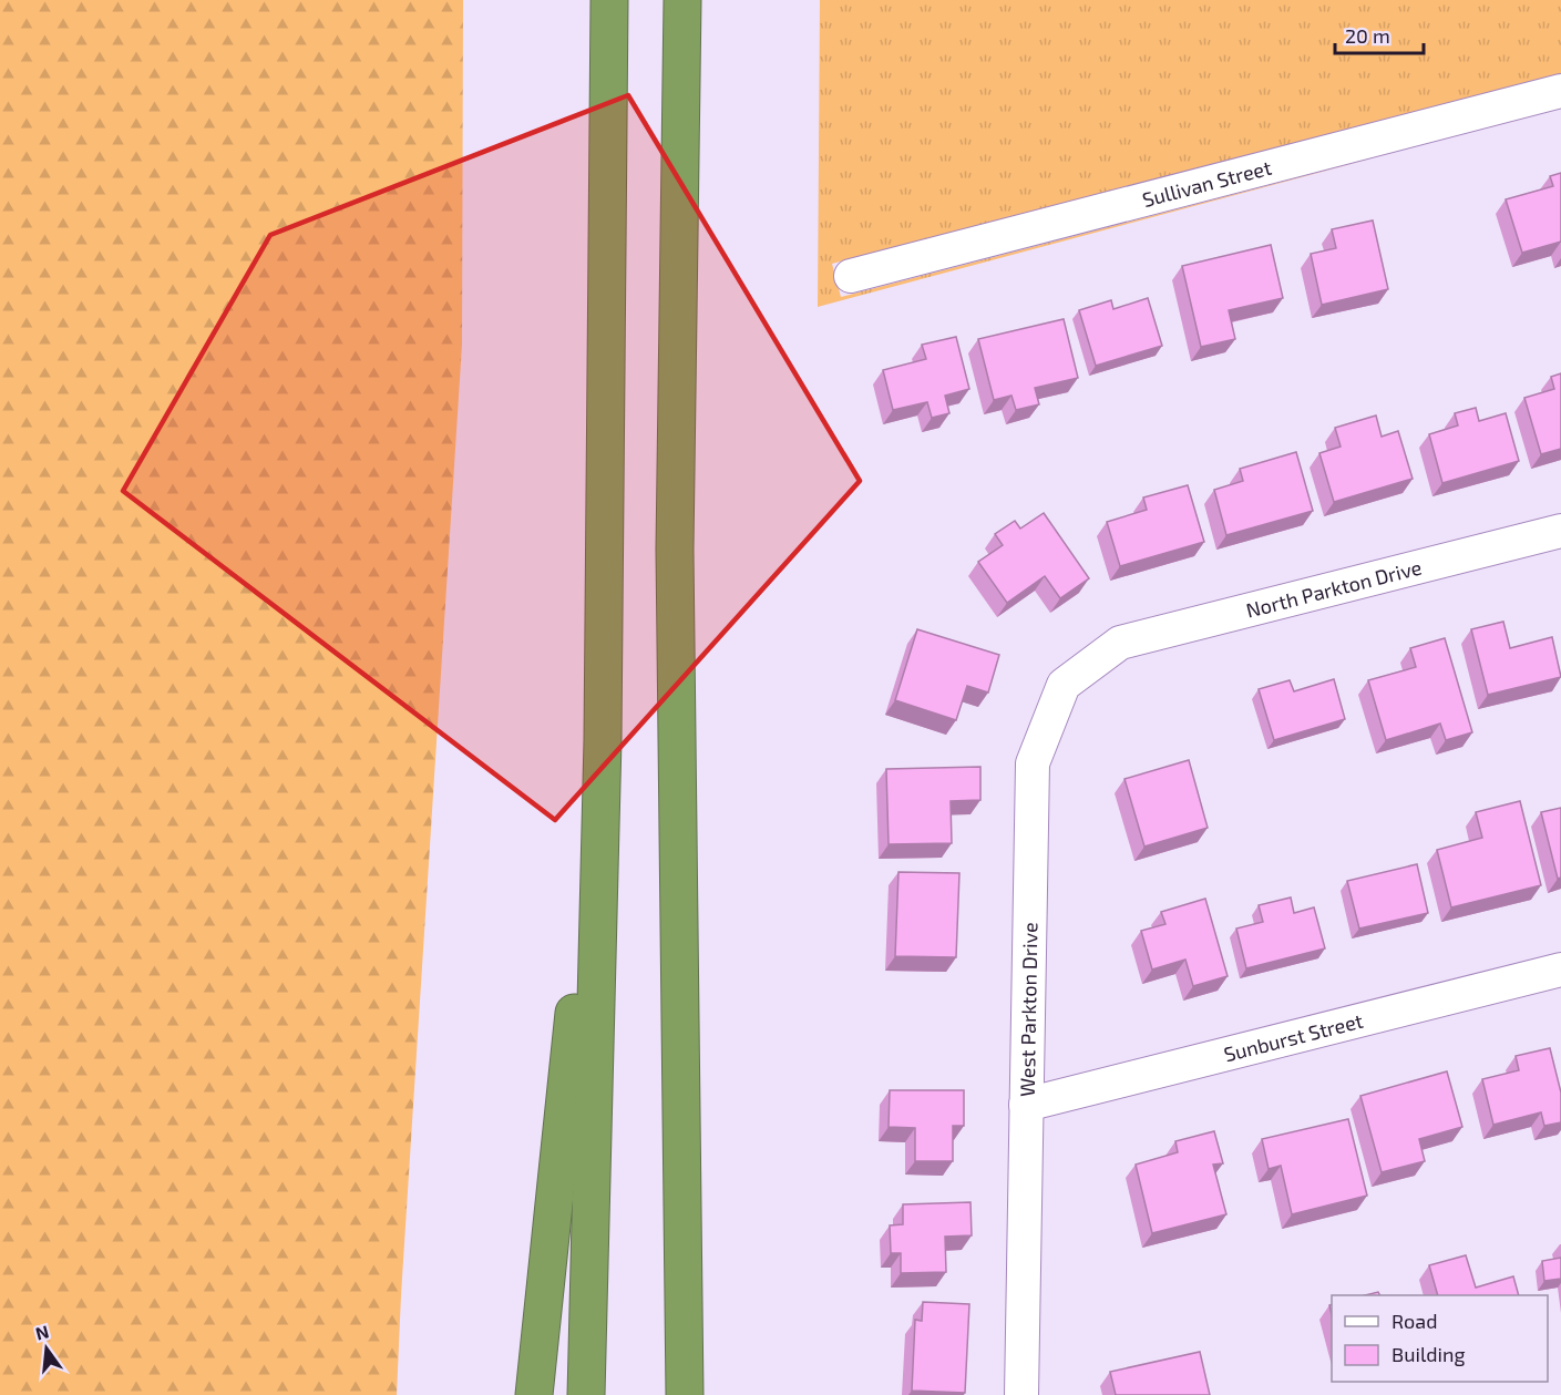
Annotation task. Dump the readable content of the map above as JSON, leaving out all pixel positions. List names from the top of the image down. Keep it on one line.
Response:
{"streets":{"street":["Sullivan Street","North Parkton Drive","West Parkton Drive","Sunburst Street"]},"crossings":[["North Parkton Drive","West Parkton Drive"],["West Parkton Drive","Sunburst Street"]],"legend":["Road","Building"],"scale_bar":"20 m","north":"top"}
